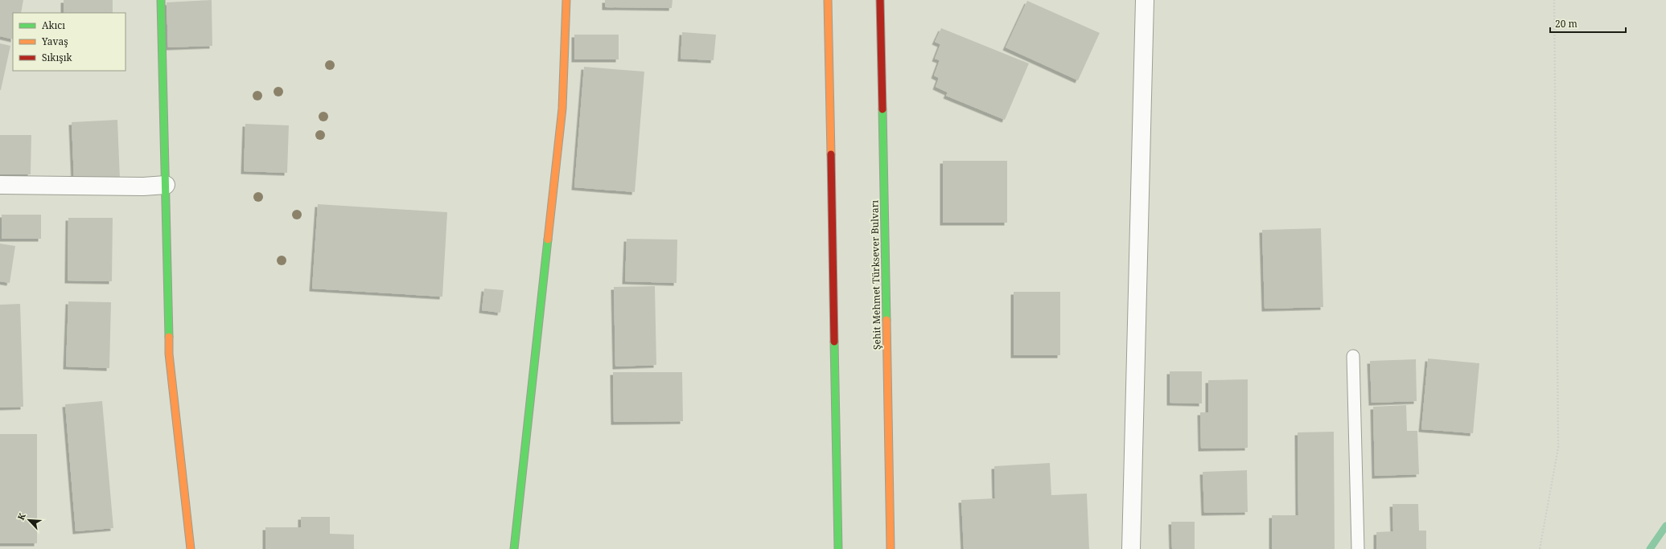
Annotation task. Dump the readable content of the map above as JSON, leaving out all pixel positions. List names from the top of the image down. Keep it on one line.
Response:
{"streets":{"main road":["Şehit Mehmet Türksever Bulvarı"]},"legend":["Akıcı","Yavaş","Sıkışık"],"scale_bar":"20 m","north":"top left"}
